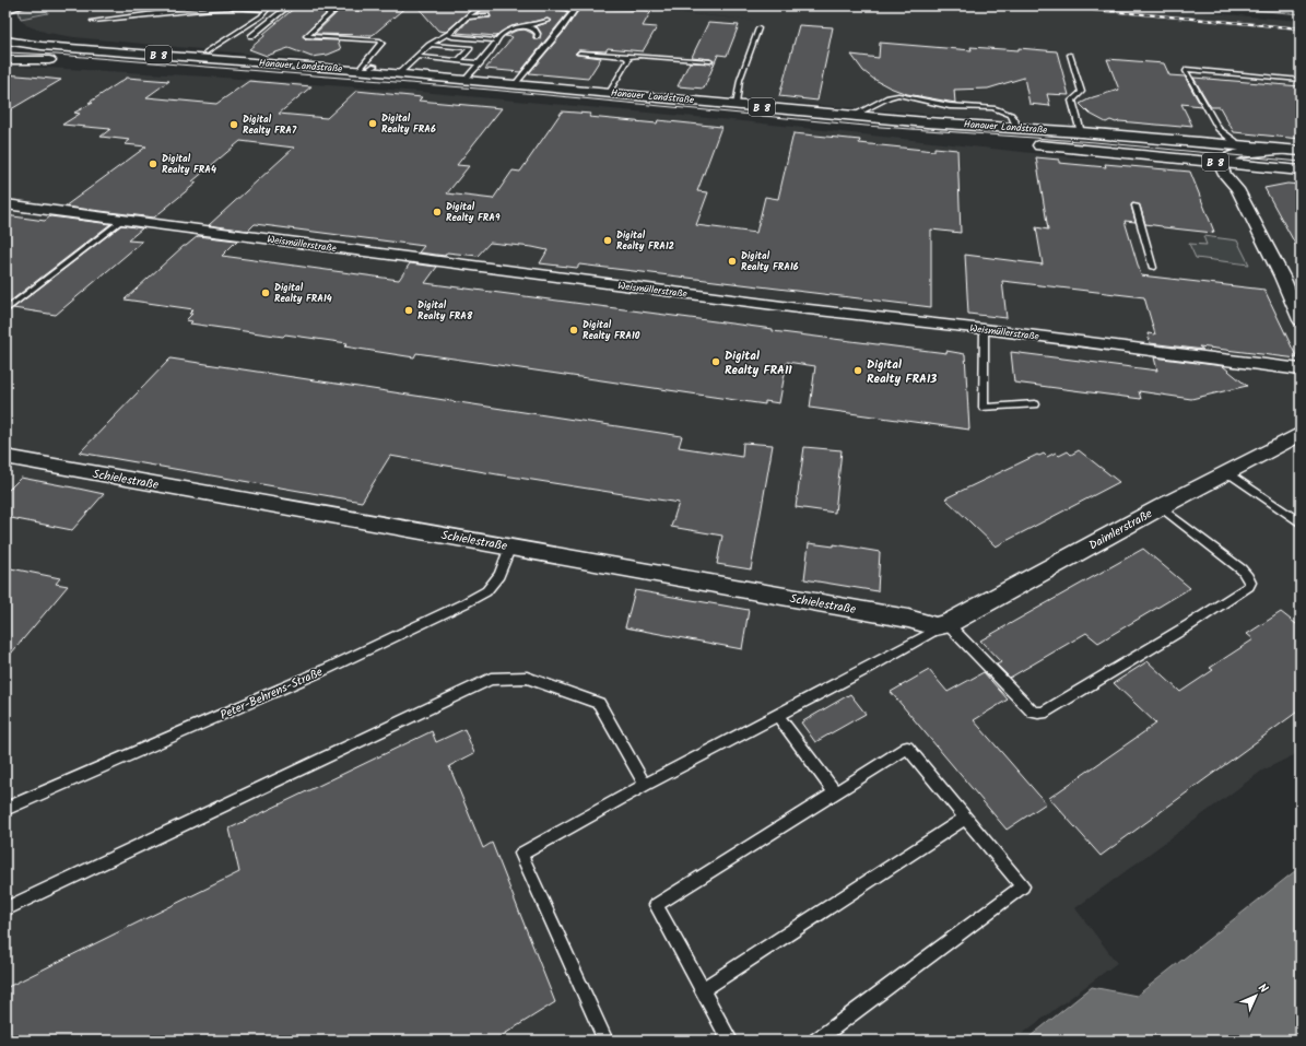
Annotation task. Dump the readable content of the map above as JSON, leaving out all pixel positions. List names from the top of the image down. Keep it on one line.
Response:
{"streets":{"main road":["B 8","Hanauer Landstraße"],"street":["Weismüllerstraße","Schielestraße","Daimlerstraße"],"lane":["Peter-Behrens-Straße"]},"crossings":[["Schielestraße","Daimlerstraße"],["Schielestraße","Peter-Behrens-Straße"]],"places":["Digital Realty FRA6","Digital Realty FRA7","Digital Realty FRA4","Digital Realty FRA9","Digital Realty FRA12","Digital Realty FRA16","Digital Realty FRA14","Digital Realty FRA8","Digital Realty FRA10","Digital Realty FRA11","Digital Realty FRA13"],"north":"top right"}
